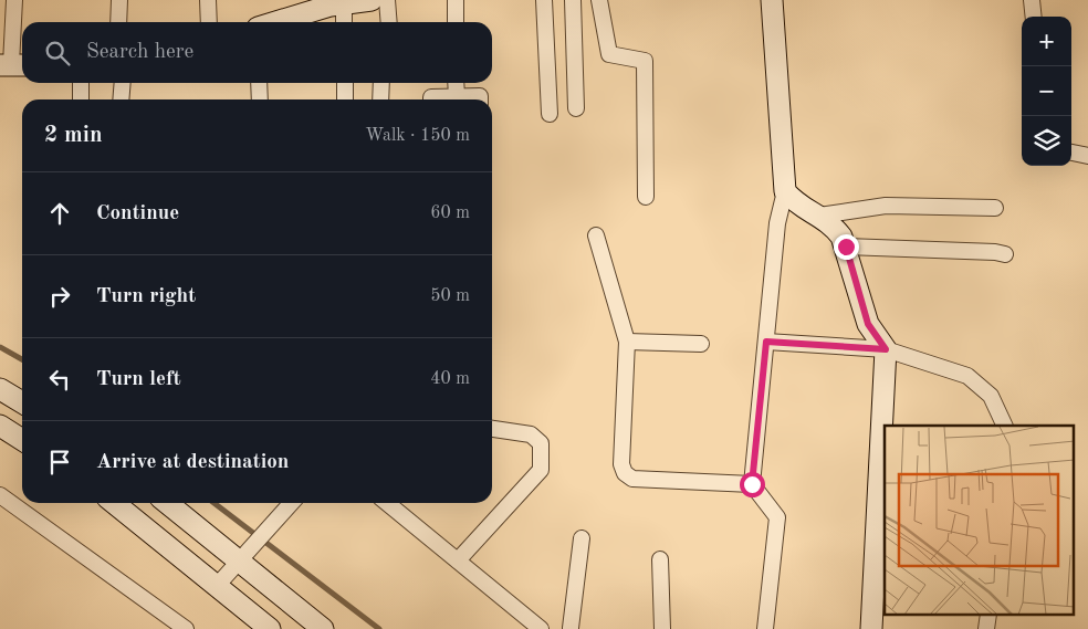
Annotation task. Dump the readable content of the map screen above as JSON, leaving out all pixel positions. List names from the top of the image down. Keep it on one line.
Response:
{"page":{"map_buttons":["+","−"],"search":"Search here","heading":["2 min","Walk · 150 m"],"list":[["Continue","60 m"],["Turn right","50 m"],["Turn left","40 m"],"Arrive at destination"]}}
